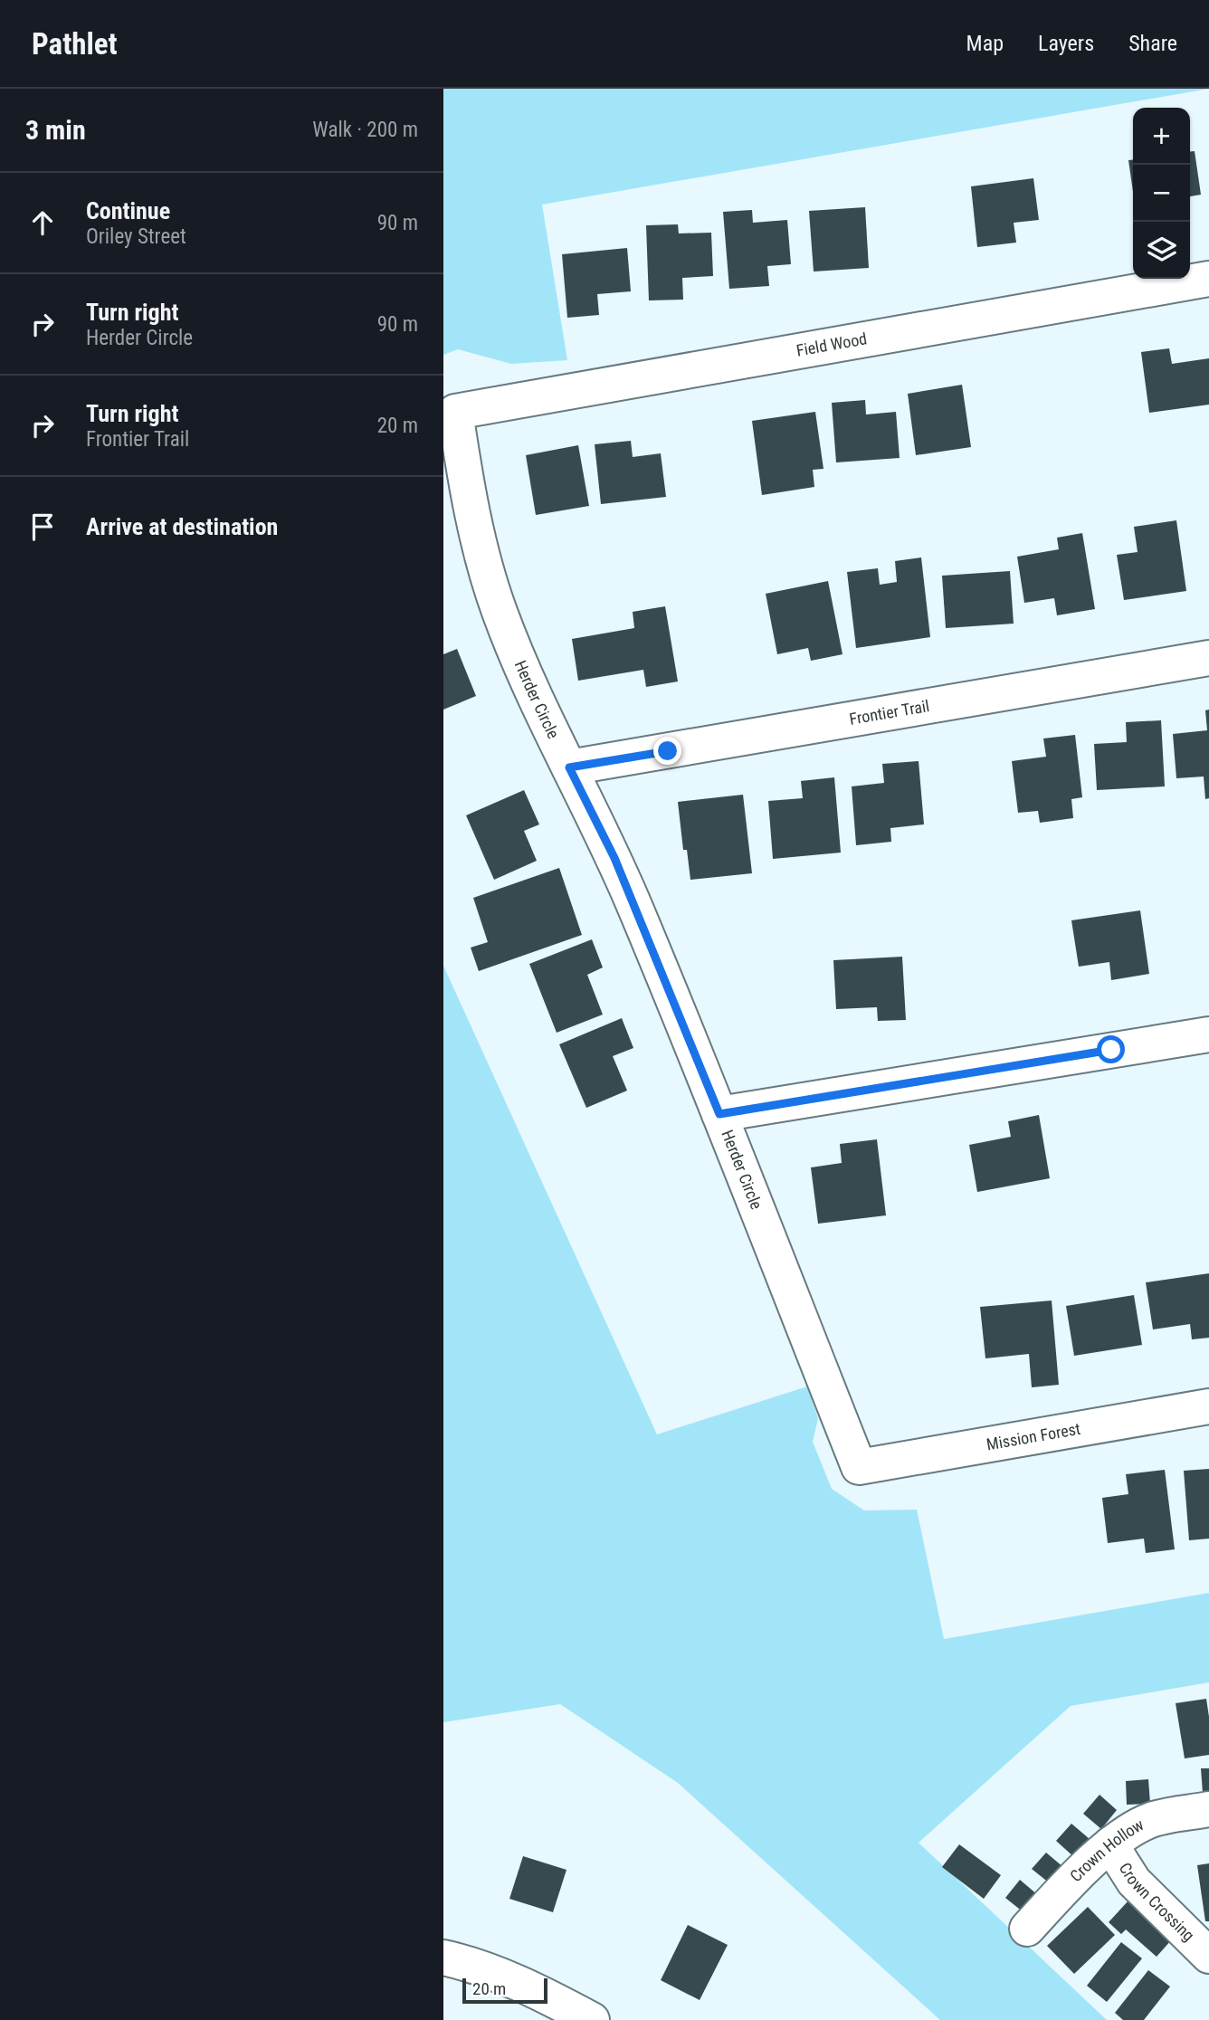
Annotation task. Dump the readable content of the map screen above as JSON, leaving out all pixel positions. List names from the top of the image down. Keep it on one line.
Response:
{"streets":{"street":["Field Wood","Herder Circle","Frontier Trail","Mission Forest","Crown Hollow","Crown Crossing"]},"crossings":[["Field Wood","Herder Circle"],["Herder Circle","Frontier Trail"],["Herder Circle","Mission Forest"],["Crown Hollow","Crown Crossing"]],"scale_bar":"20 m","page":{"header":"Pathlet","nav":["Map","Layers","Share"],"heading":["3 min","Walk · 200 m"],"map_buttons":["+","−"],"list":[["Continue","Oriley Street","90 m"],["Turn right","Herder Circle","90 m"],["Turn right","Frontier Trail","20 m"],"Arrive at destination"],"scale":"20 m"}}
